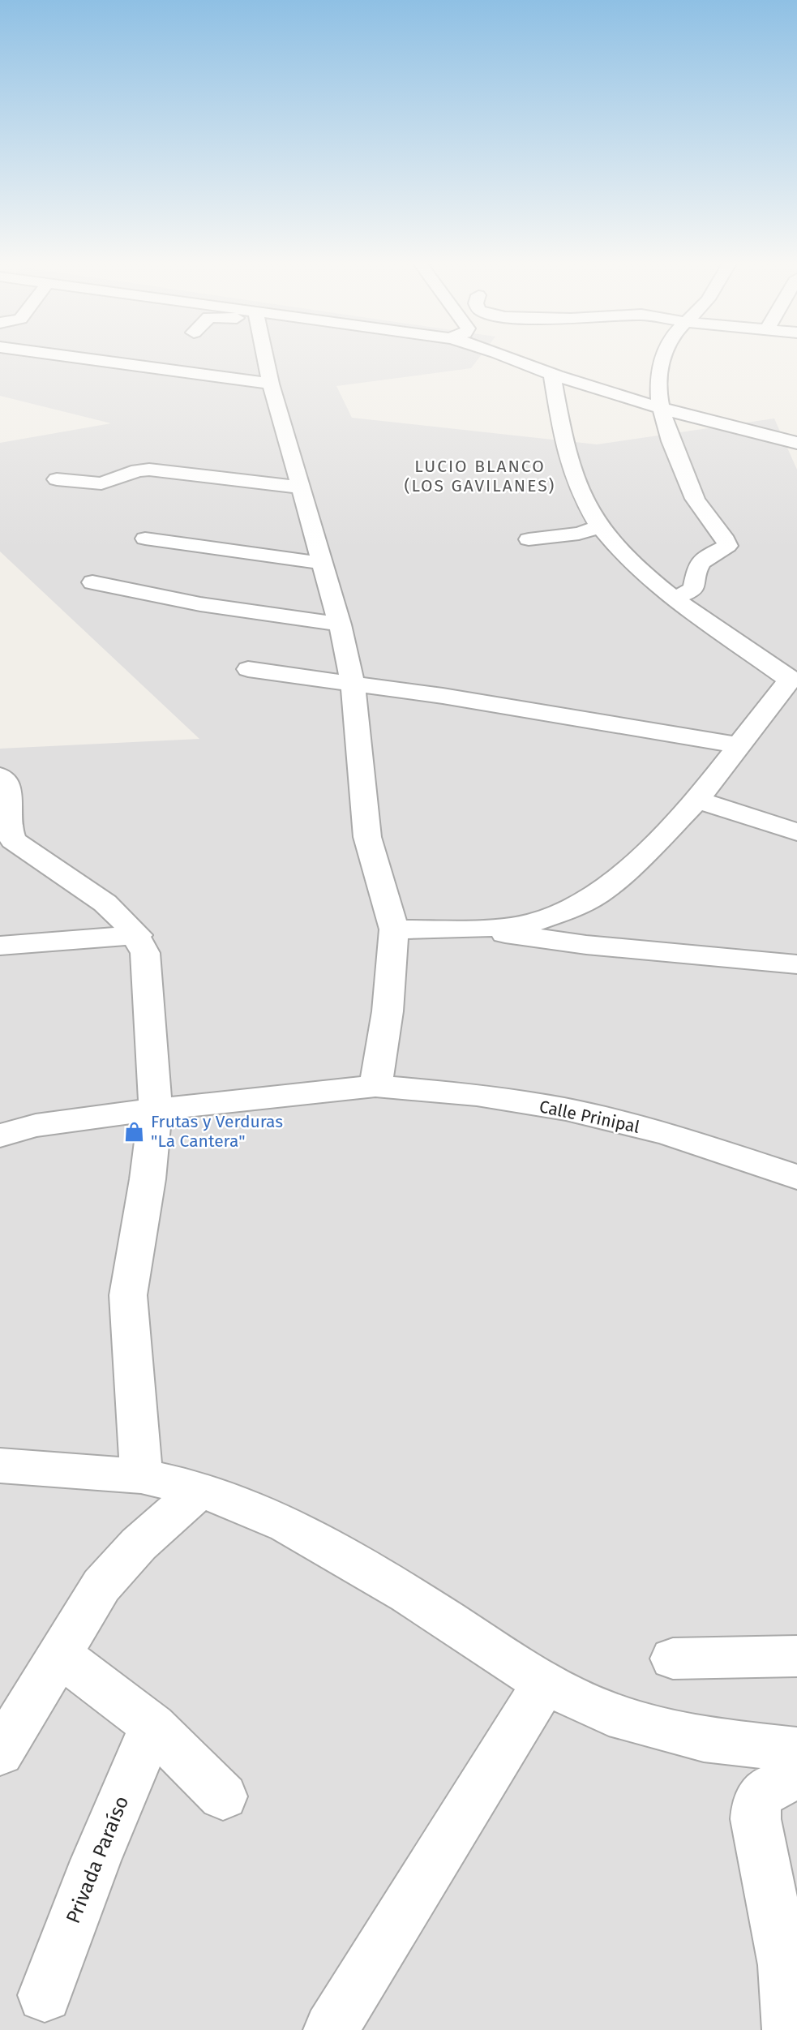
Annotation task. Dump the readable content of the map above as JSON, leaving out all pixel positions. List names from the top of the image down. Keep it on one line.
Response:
{"streets":{"street":["Calle Prinipal","Privada Paraíso"]},"districts":["LUCIO BLANCO (LOS GAVILANES)"],"places":{"shop":["Frutas y Verduras \"La Cantera\""]}}
